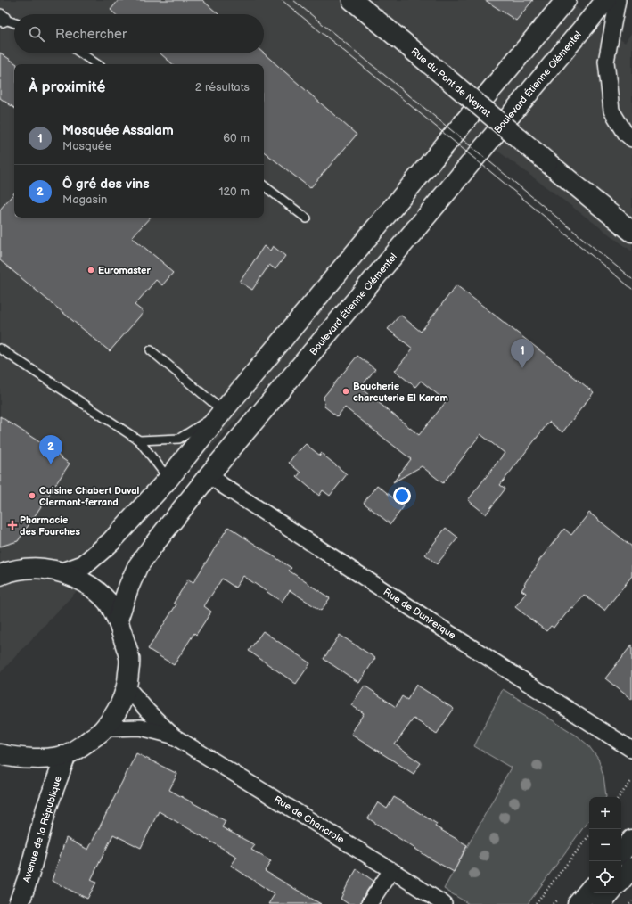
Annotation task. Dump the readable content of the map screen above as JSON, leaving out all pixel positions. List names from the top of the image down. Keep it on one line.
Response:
{"streets":{"main road":["Rue du Pont de Neyrat","Boulevard Étienne Clémentel","Avenue de la République"],"street":["Rue de Dunkerque","Rue de Chancrole"]},"crossings":[["Boulevard Étienne Clémentel","Rue de Dunkerque"]],"places":{"other":["Euromaster","Boucherie charcuterie El Karam","Cuisine Chabert Duval Clermont-ferrand"],"health":["Pharmacie des Fourches"]},"page":{"search":"Rechercher","heading":["À proximité","2 résultats"],"list":[{"mark":"1","name":"Mosquée Assalam","note":"Mosquée","value":"60 m"},{"mark":"2","name":"Ô gré des vins","note":"Magasin","value":"120 m"}],"pins":["1","2"],"map_buttons":["+","−"]}}
